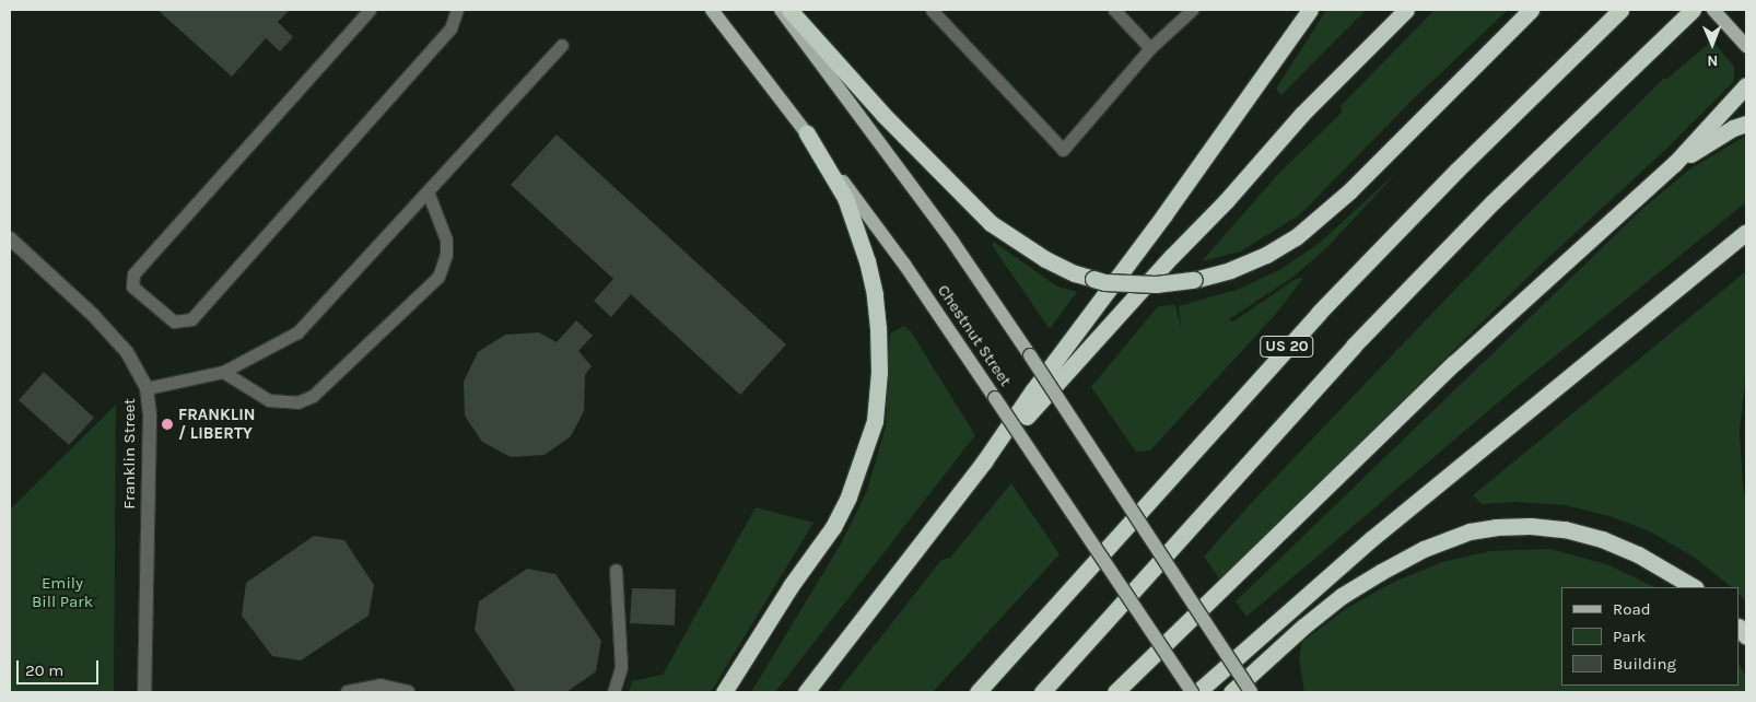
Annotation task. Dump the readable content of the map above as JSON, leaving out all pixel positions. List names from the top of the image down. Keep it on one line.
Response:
{"streets":{"highway":["US 20"],"main road":["Chestnut Street"],"street":["Franklin Street"]},"parks":["Emily Bill Park"],"places":["FRANKLIN / LIBERTY"],"legend":["Road","Park","Building"],"scale_bar":"20 m","north":"bottom"}
